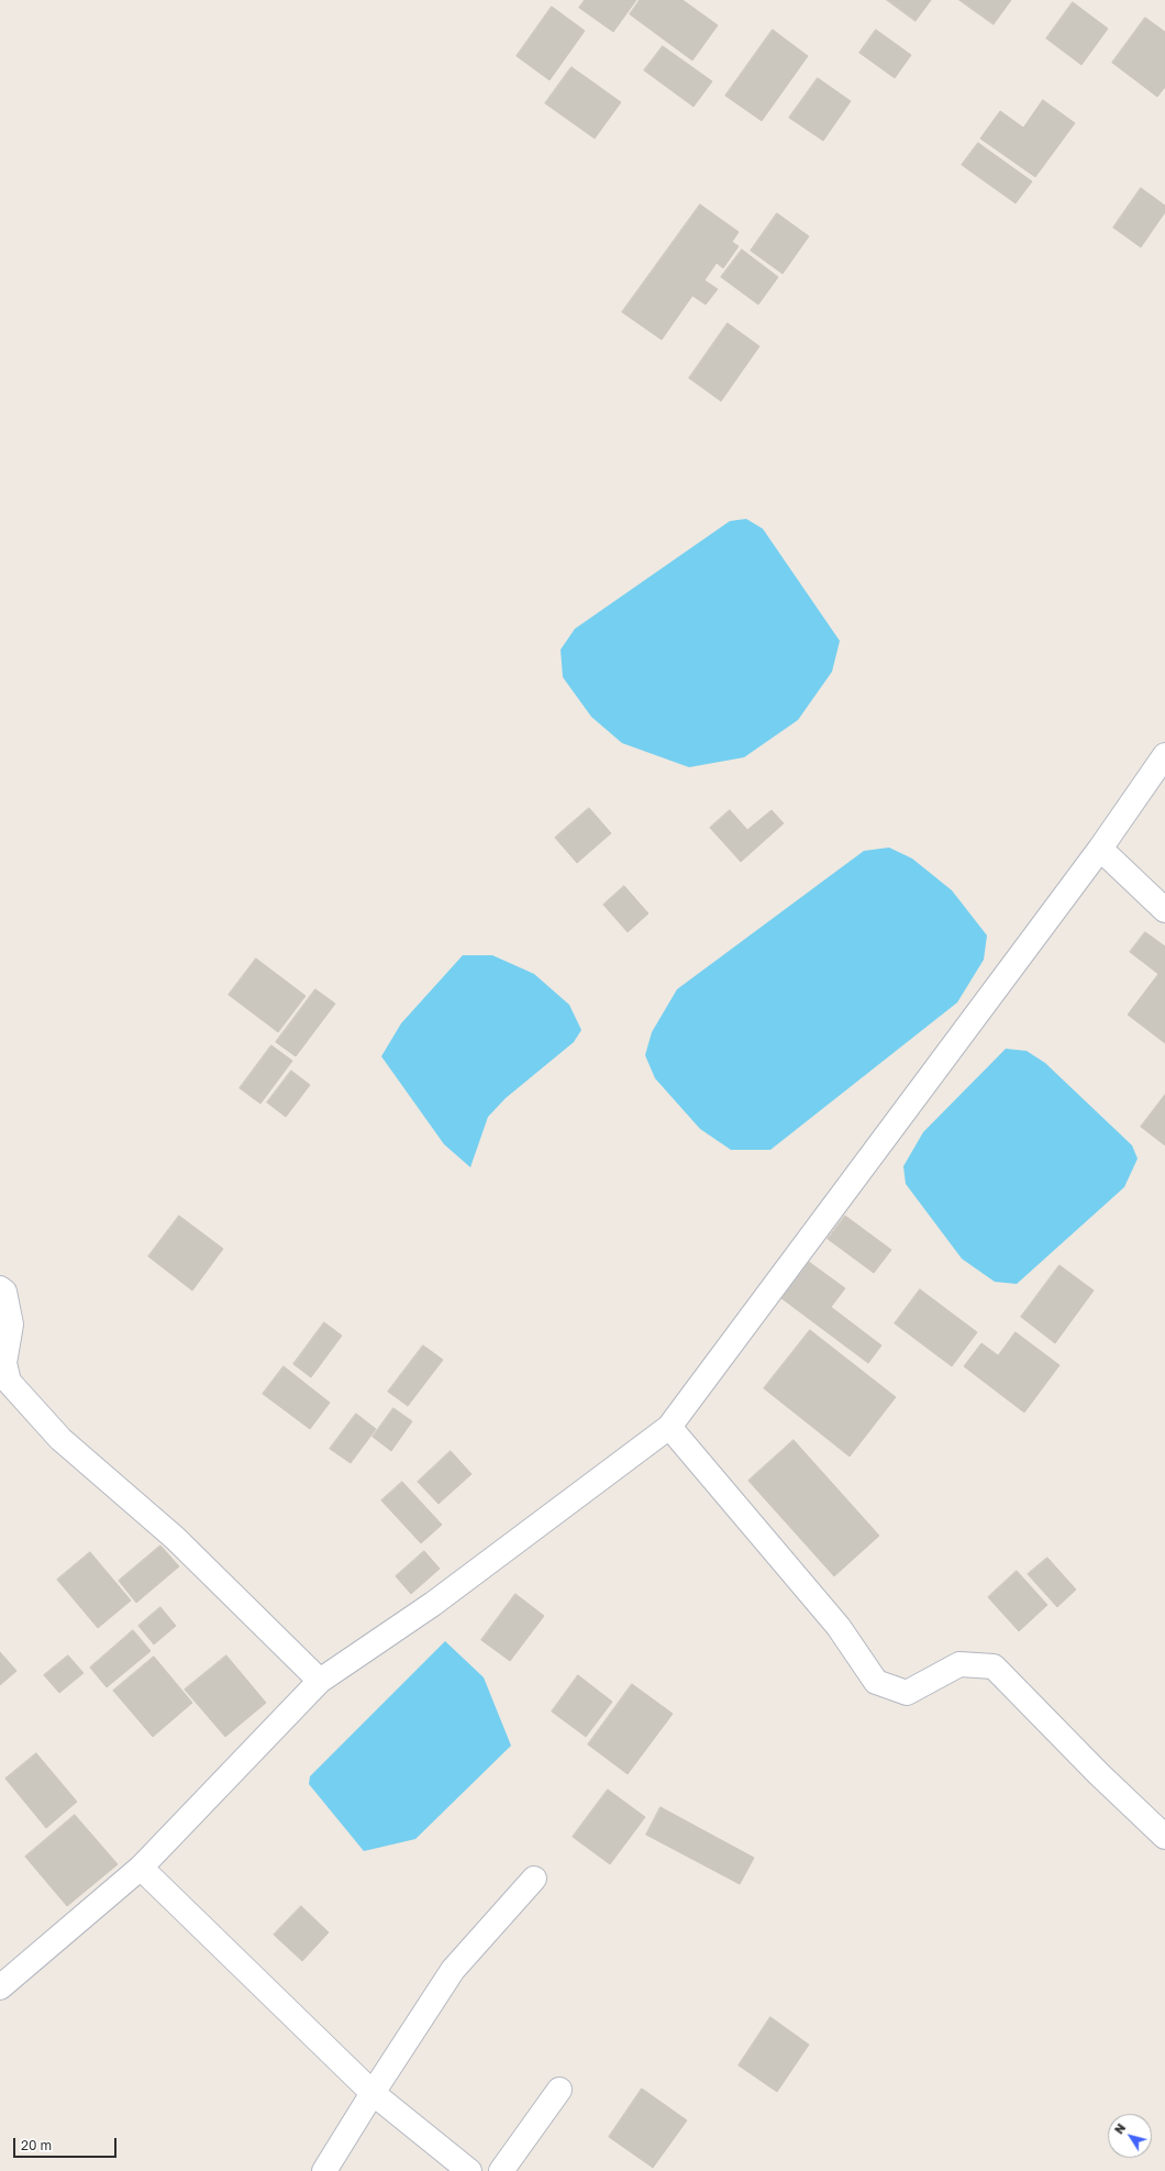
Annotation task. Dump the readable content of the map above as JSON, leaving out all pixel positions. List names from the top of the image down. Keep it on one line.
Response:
{"scale_bar":"20 m","north":"top left"}
